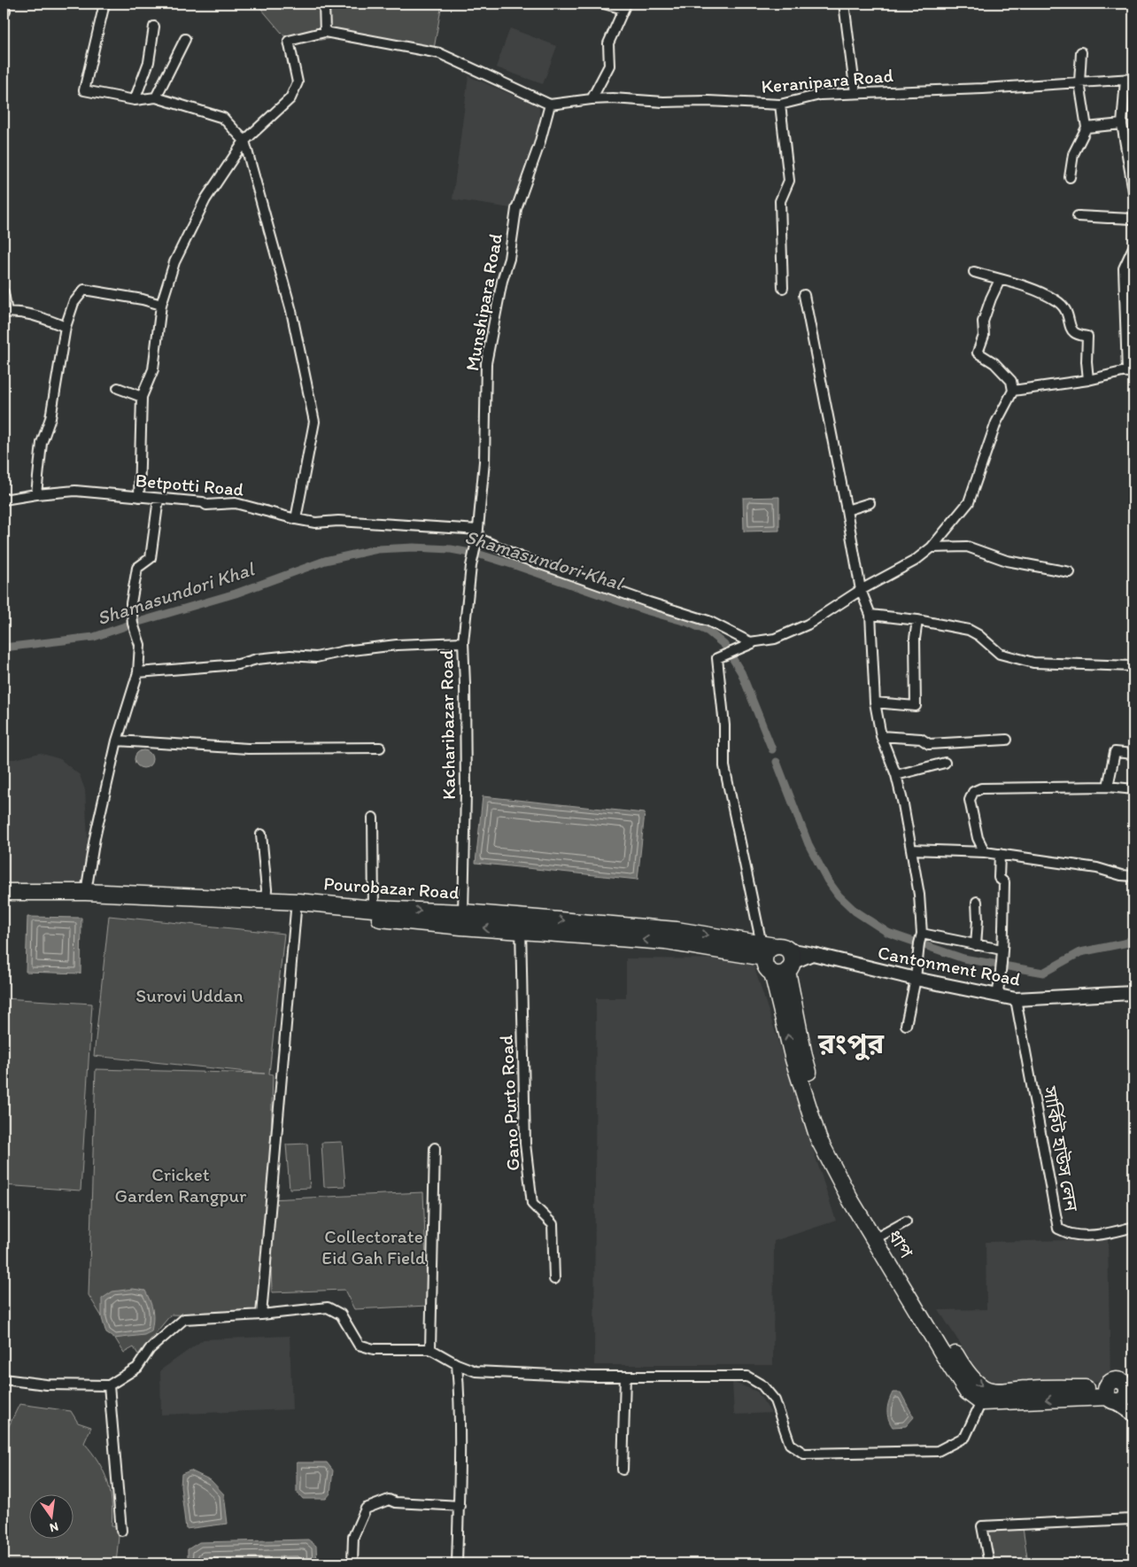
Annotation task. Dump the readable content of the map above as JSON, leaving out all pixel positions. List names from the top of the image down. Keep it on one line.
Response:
{"streets":{"highway":["Pourobazar Road","ধাপ"],"main road":["Cantonment Road"],"street":["Keranipara Road","Munshipara Road","Betpotti Road","Kacharibazar Road","Gano Purto Road","সার্কিট হাউস লেন"]},"crossings":[["Keranipara Road","Munshipara Road"],["Munshipara Road","Betpotti Road"],["Munshipara Road","Kacharibazar Road"],["Betpotti Road","Kacharibazar Road"],["Kacharibazar Road","Pourobazar Road"],["Pourobazar Road","Cantonment Road"],["Pourobazar Road","Gano Purto Road"],["Pourobazar Road","ধাপ"],["Cantonment Road","সার্কিট হাউস লেন"],["Cantonment Road","ধাপ"]],"one_way":["ধাপ"],"districts":["রংপুর"],"water":["Shamasundori Khal"],"parks":["Surovi Uddan","Cricket Garden Rangpur","Collectorate Eid Gah Field"],"north":"bottom"}
